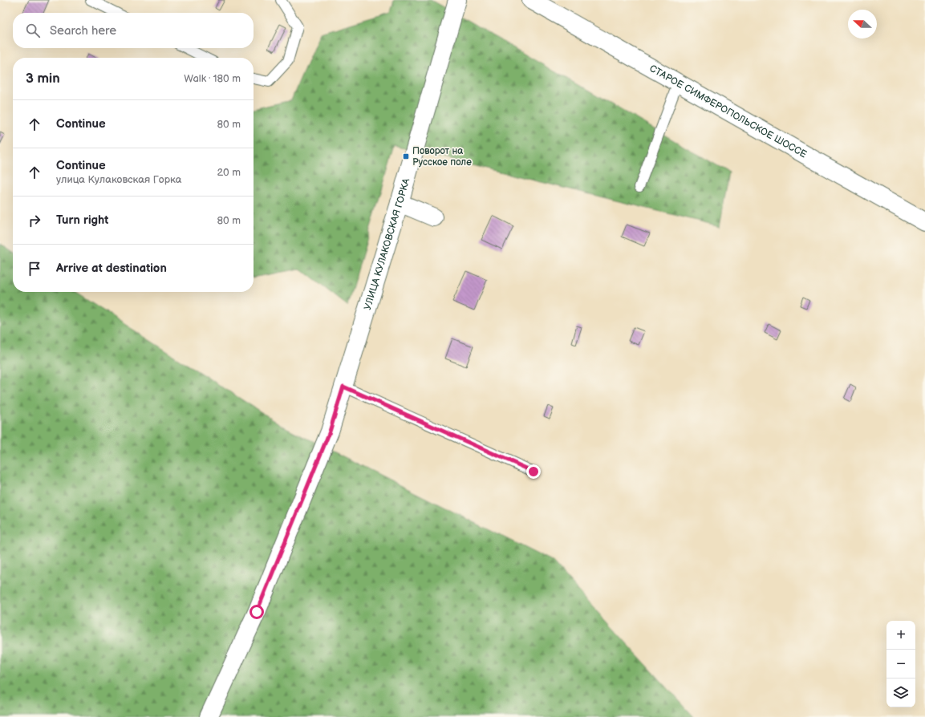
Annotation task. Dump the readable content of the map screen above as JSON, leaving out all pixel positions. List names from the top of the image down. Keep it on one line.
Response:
{"streets":{"street":["СТАРОЕ СИМФЕРОПОЛЬСКОЕ ШОССЕ","УЛИЦА КУЛАКОВСКАЯ ГОРКА"]},"places":{"transit":["Поворот на Русское поле"]},"north":"left","page":{"search":"Search here","heading":["3 min","Walk · 180 m"],"list":[["Continue","80 m"],["Continue","улица Кулаковская Горка","20 m"],["Turn right","80 m"],"Arrive at destination"],"map_buttons":["+","−"]}}
